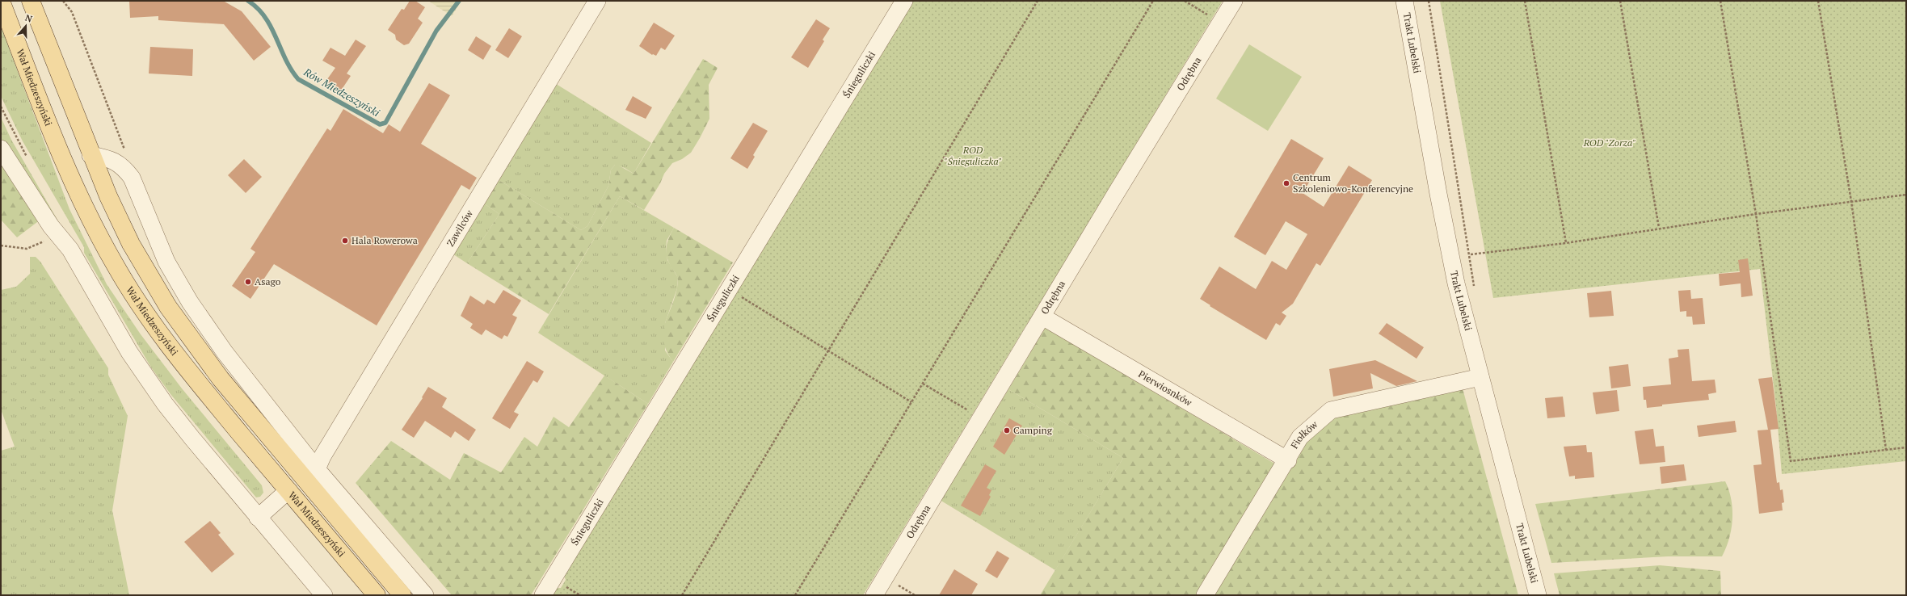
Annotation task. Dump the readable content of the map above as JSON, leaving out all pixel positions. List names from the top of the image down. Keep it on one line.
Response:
{"streets":{"main road":["Wał Miedzeszyński"],"street":["Trakt Lubelski","Śnieguliczki","Odrębna","Zawilców","Pierwiosnków","Fiołków"]},"crossings":[["Trakt Lubelski","Fiołków"],["Odrębna","Pierwiosnków"],["Pierwiosnków","Fiołków"]],"water":["Rów Miedzeszyński"],"parks":["ROD \"Zorza\"","ROD \"Śnieguliczka\""],"places":["Centrum Szkoleniowo-Konferencyjne","Hala Rowerowa","Asago","Camping"],"north":"top"}
